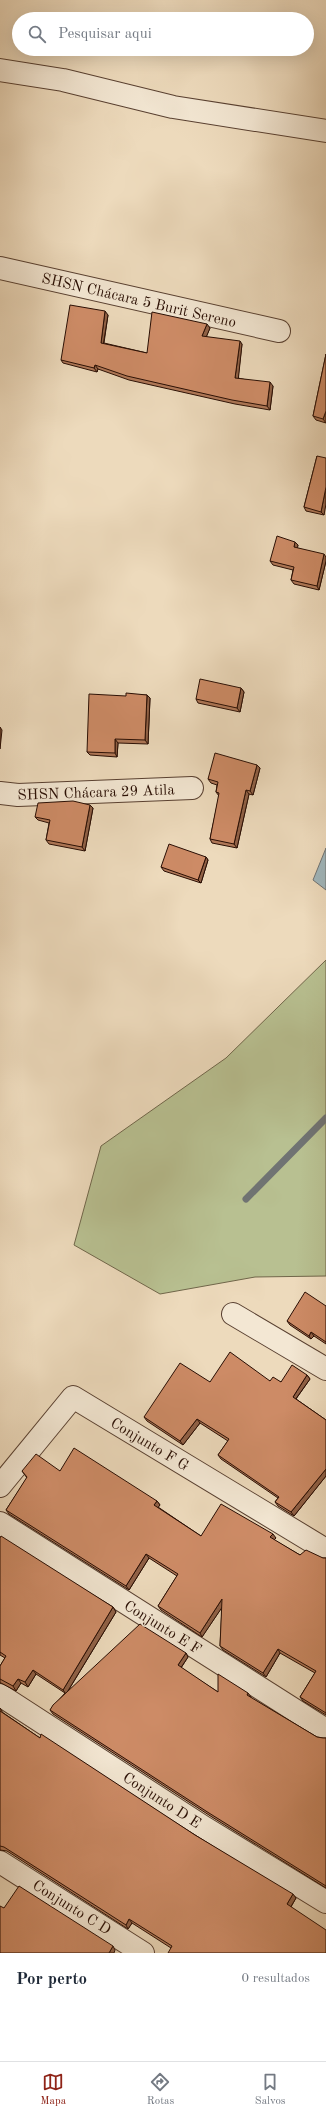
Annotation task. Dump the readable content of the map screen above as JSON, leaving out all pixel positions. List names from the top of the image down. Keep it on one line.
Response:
{"streets":{"street":["SHSN Chácara 5 Burit Sereno","SHSN Chácara 29 Atila","Conjunto F G","Conjunto E F","Conjunto D E","Conjunto C D"]},"page":{"search":"Pesquisar aqui","heading":["Por perto","0 resultados"],"nav":["Mapa","Rotas","Salvos"]}}
